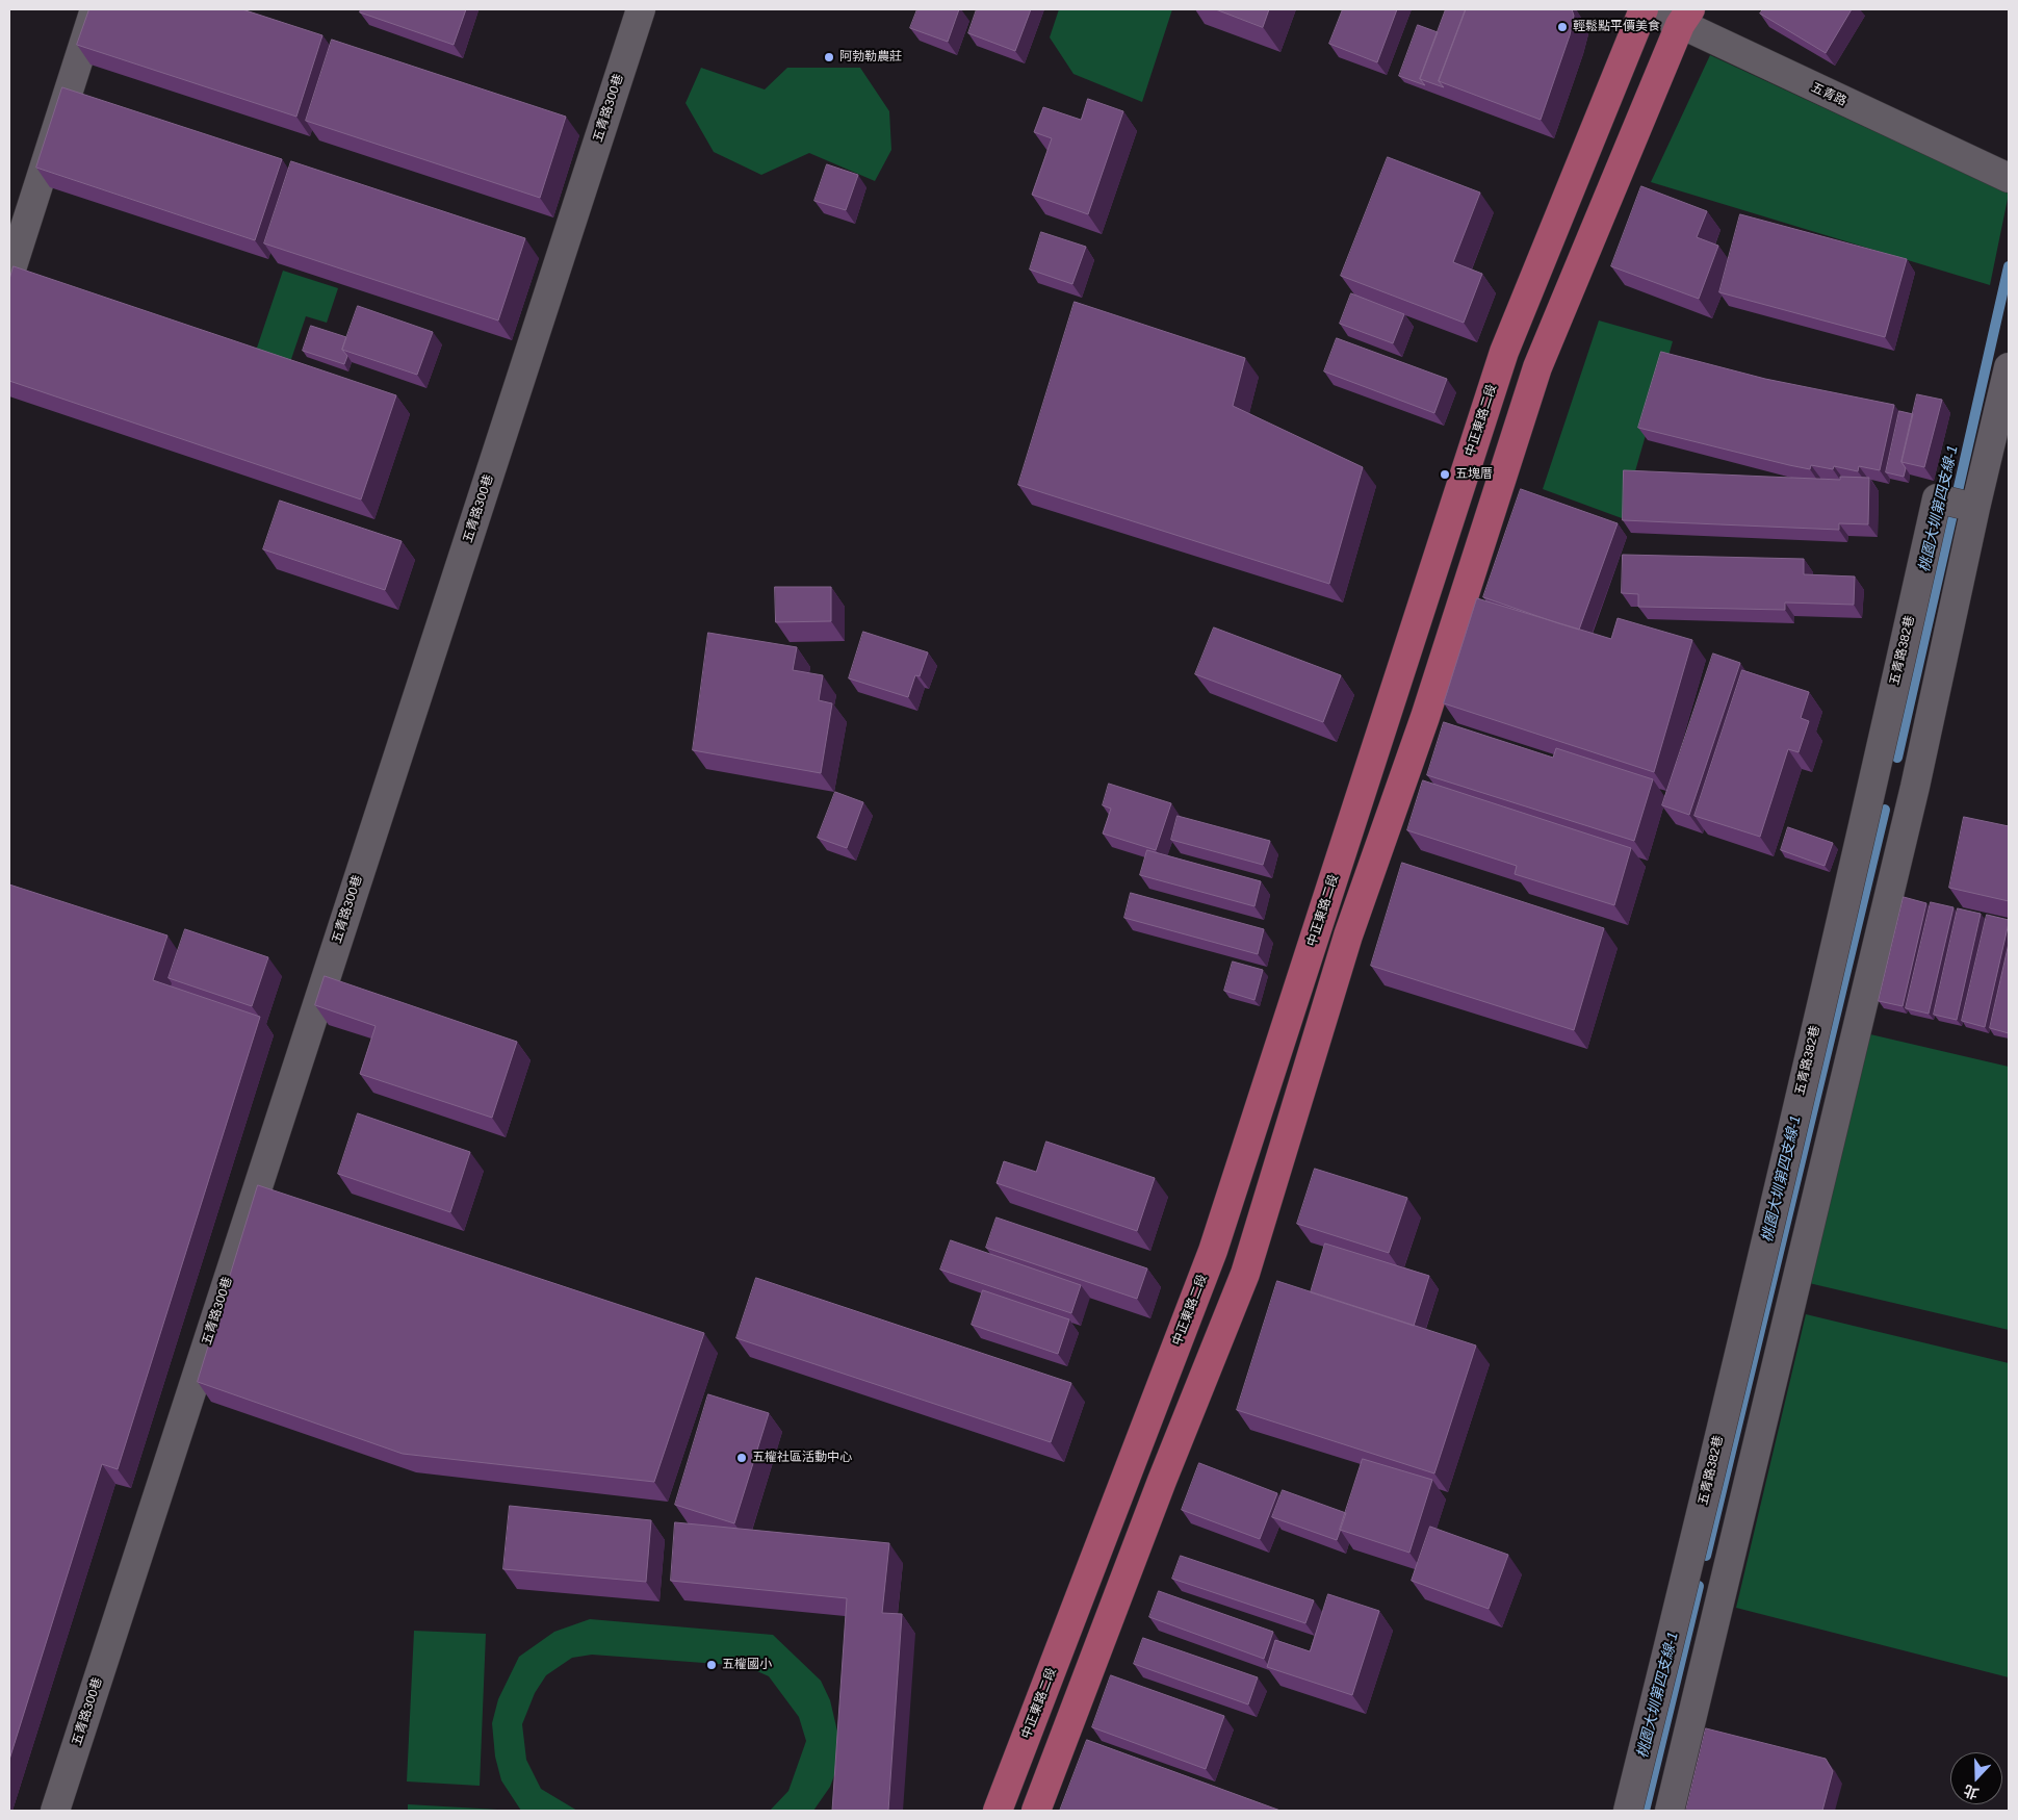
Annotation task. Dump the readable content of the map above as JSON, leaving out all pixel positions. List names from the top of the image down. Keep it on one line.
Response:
{"streets":{"main road":["中正東路二段"],"street":["五青路","五青路300巷","五青路382巷"]},"water":["桃園大圳第四支線-1"],"places":["輕鬆點平價美食","阿勃勒農莊","五塊厝","五權社區活動中心","五權國小"],"north":"bottom"}
